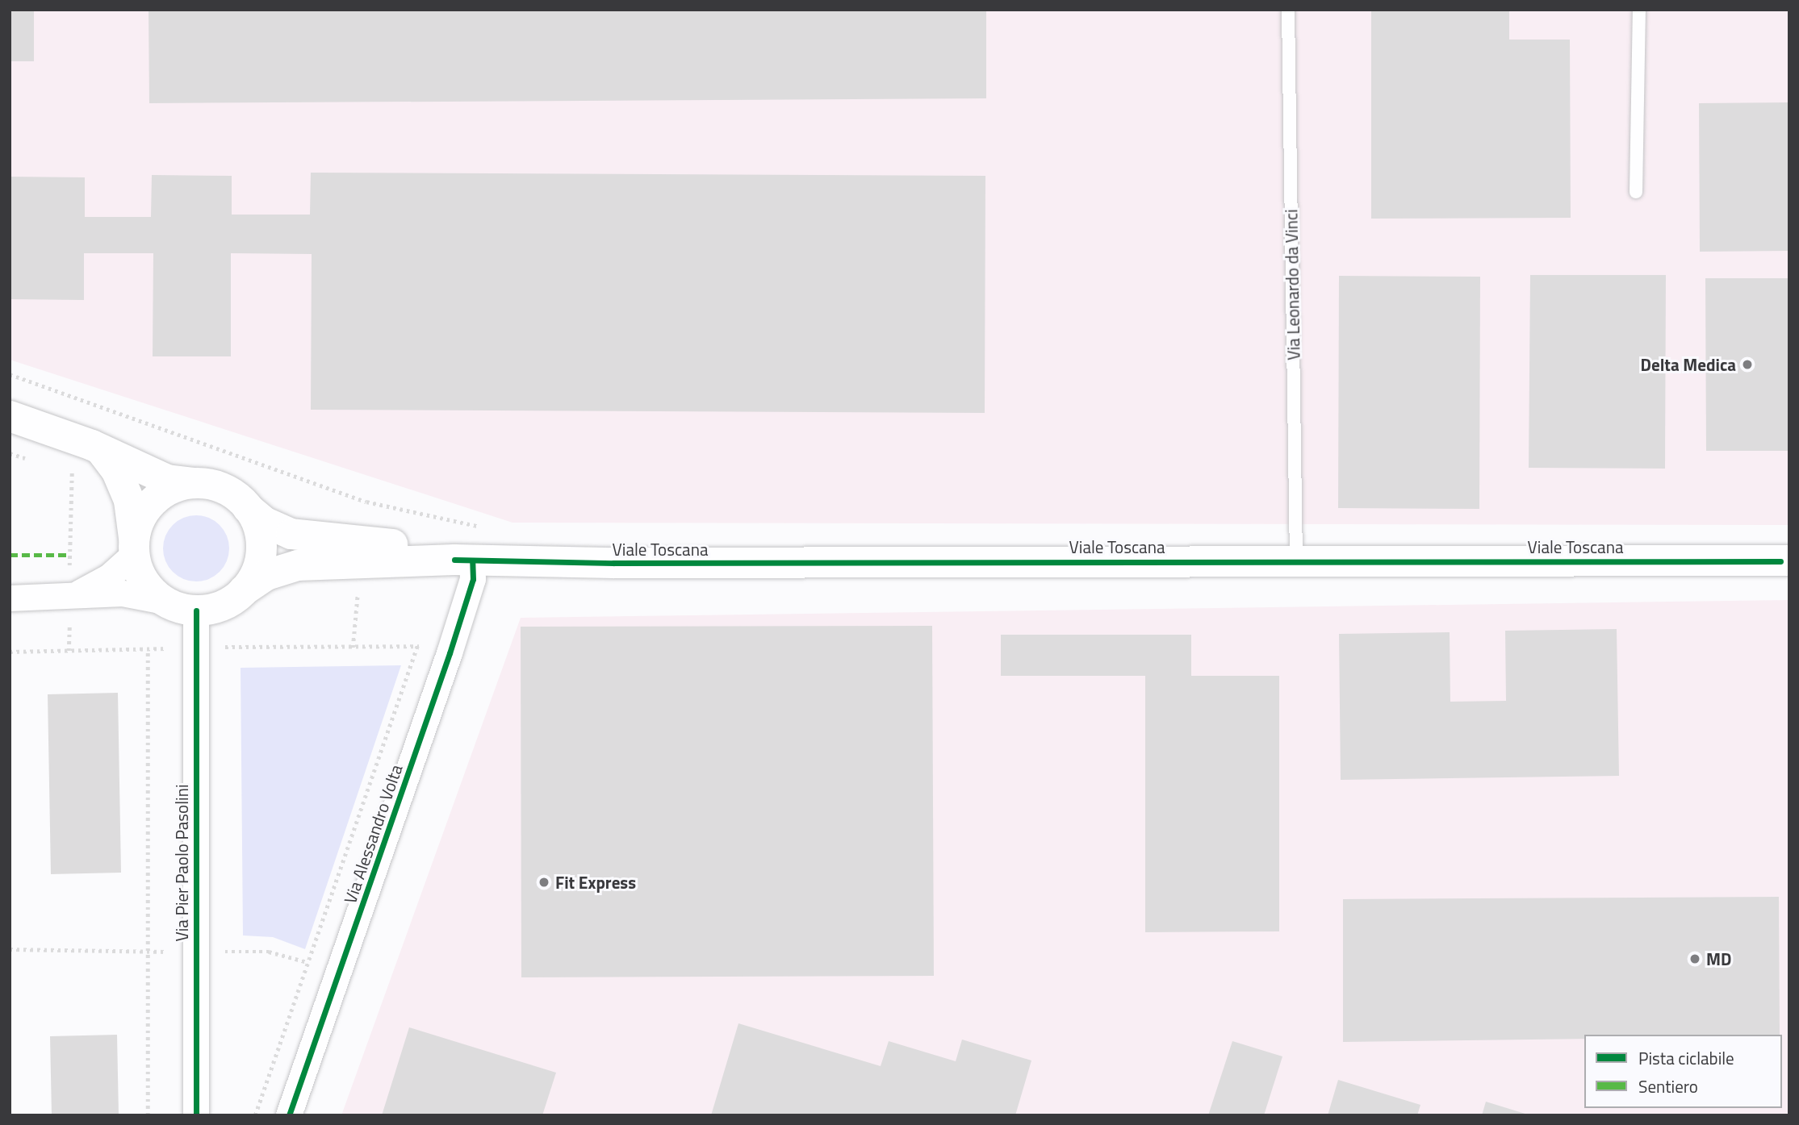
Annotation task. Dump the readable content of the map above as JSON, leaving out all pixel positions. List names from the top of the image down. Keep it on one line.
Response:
{"streets":{"street":["Viale Toscana","Via Alessandro Volta","Via Pier Paolo Pasolini"],"lane":["Via Leonardo da Vinci"]},"crossings":[["Via Leonardo da Vinci","Viale Toscana"],["Viale Toscana","Via Alessandro Volta"],["Viale Toscana","Via Pier Paolo Pasolini"]],"places":["Delta Medica","Fit Express","MD"],"legend":["Pista ciclabile","Sentiero"]}
